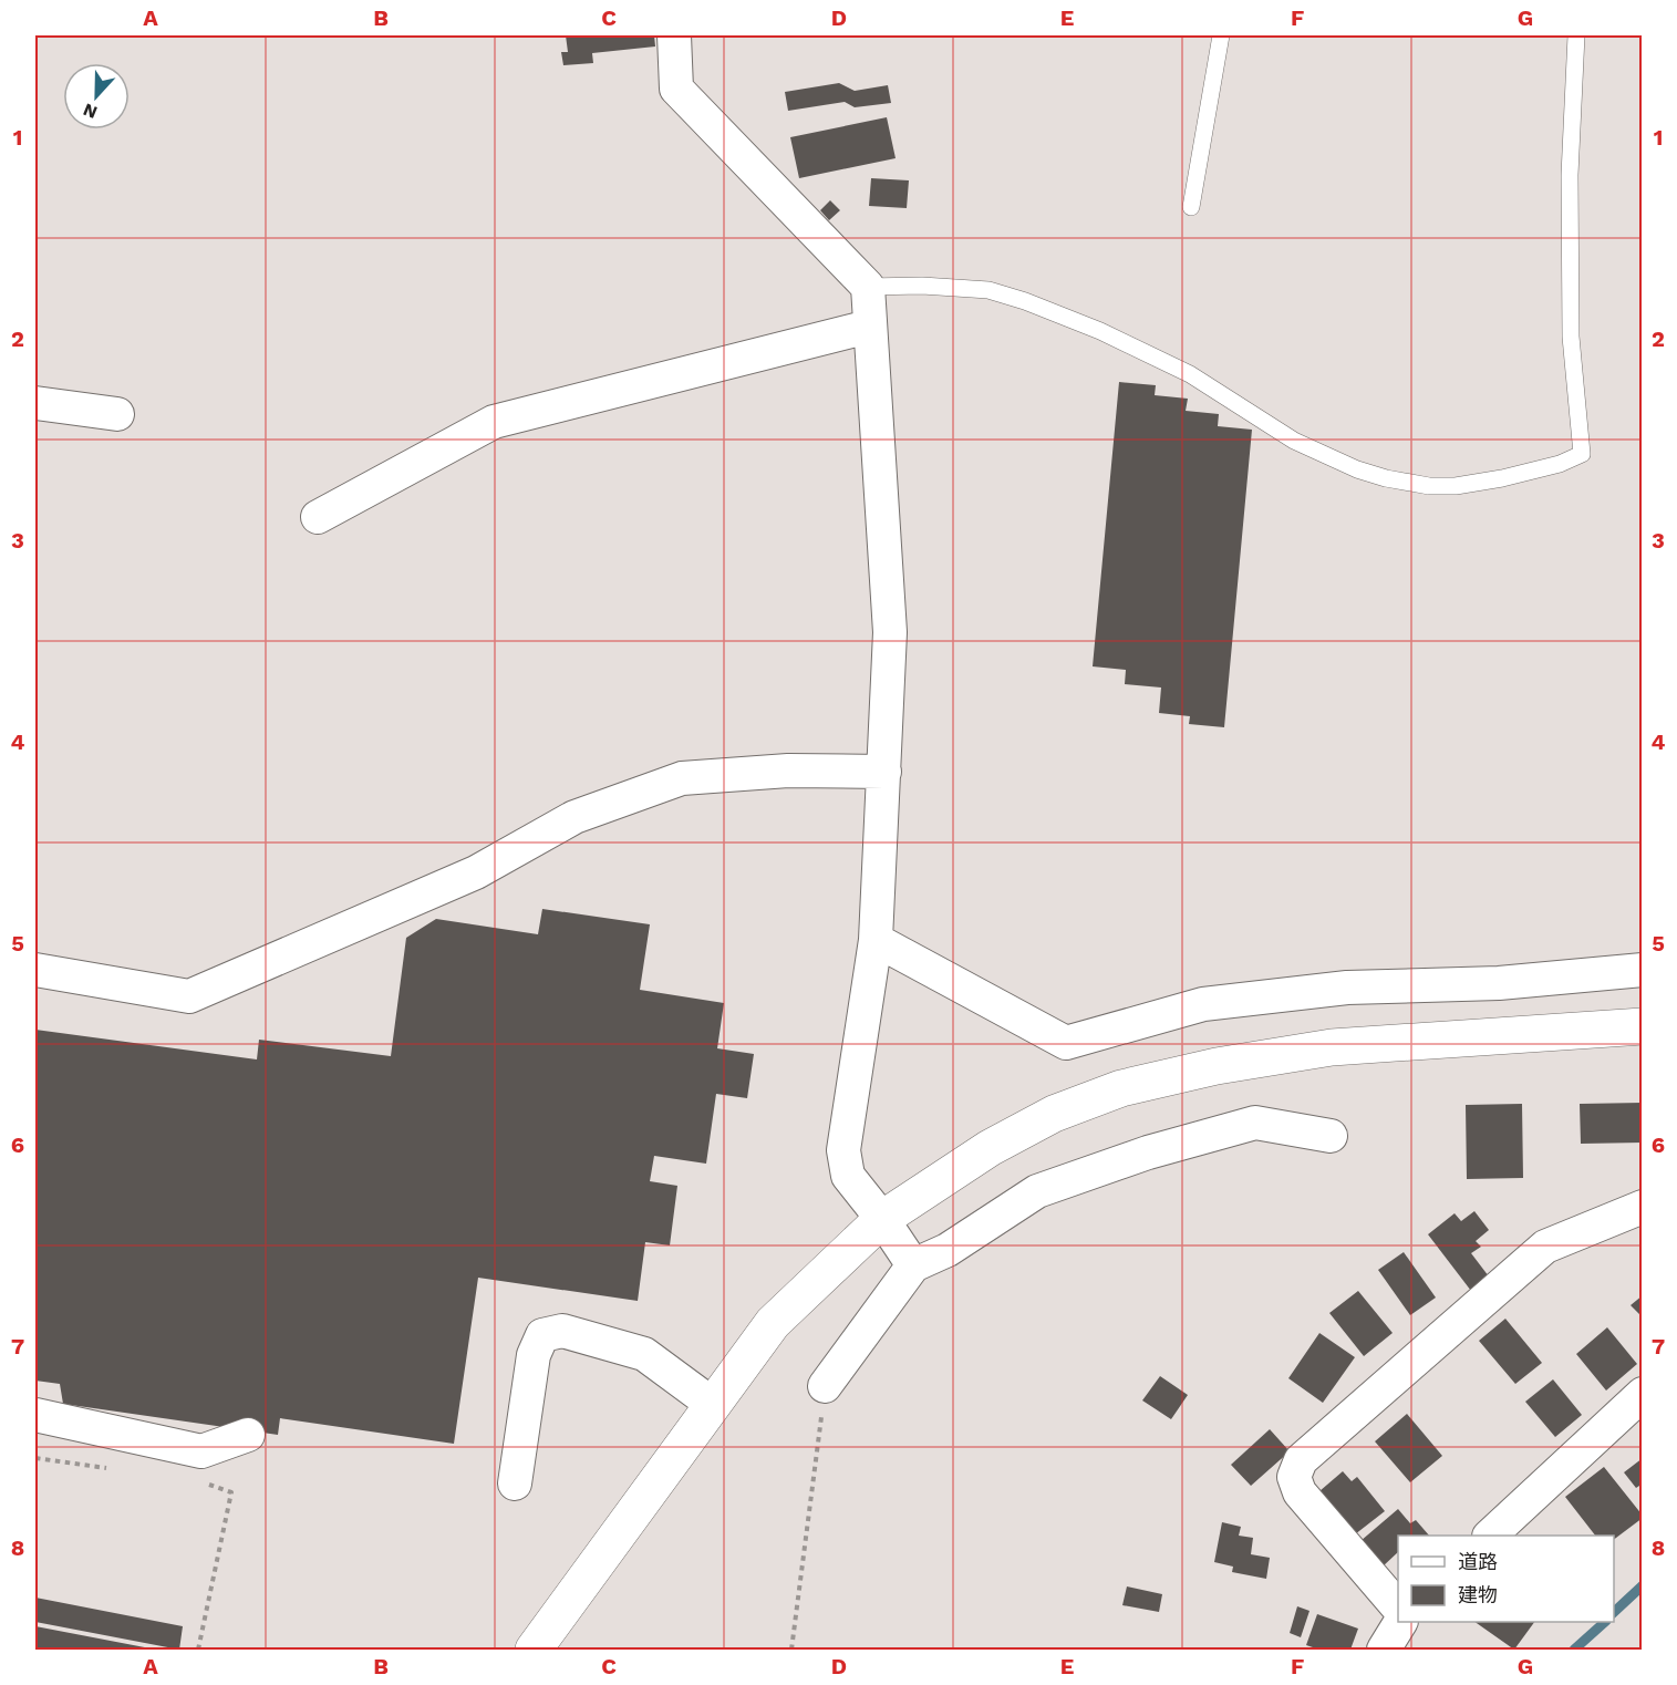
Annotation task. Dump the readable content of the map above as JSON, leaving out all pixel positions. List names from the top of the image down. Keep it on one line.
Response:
{"legend":["道路","建物"],"north":"bottom","grid":{"columns":["A","B","C","D","E","F","G"],"rows":["1","2","3","4","5","6","7","8"]}}
